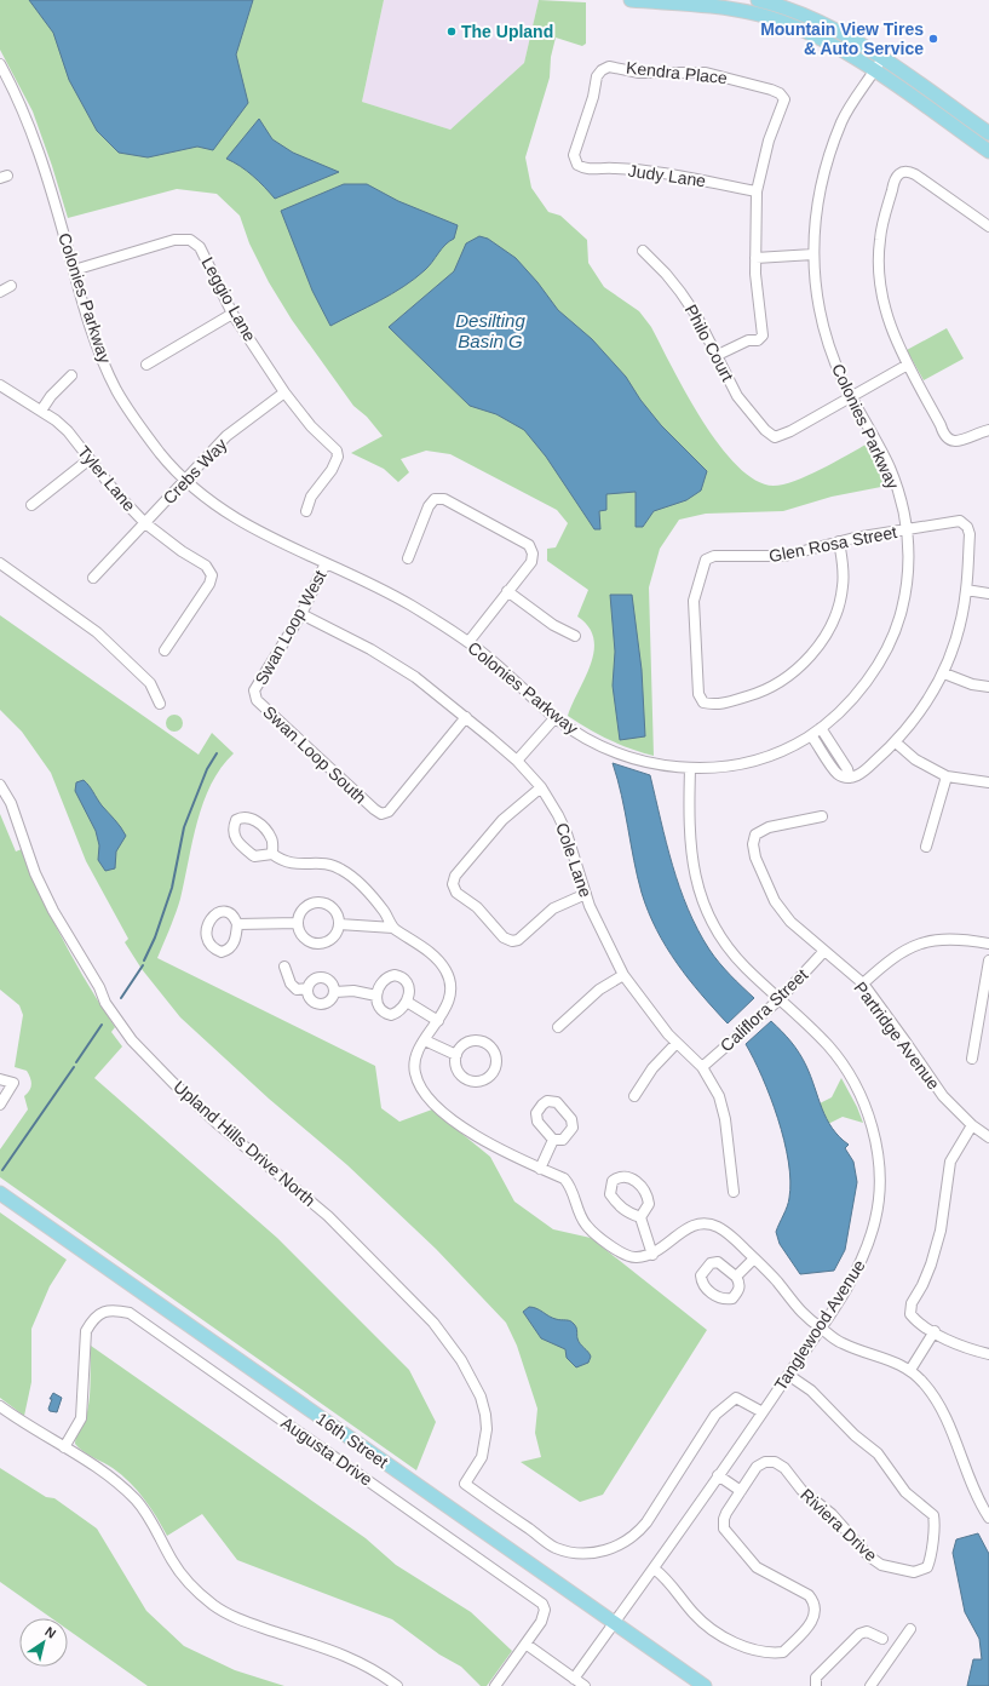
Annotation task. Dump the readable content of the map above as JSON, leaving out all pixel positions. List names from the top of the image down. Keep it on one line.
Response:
{"streets":{"main road":["16th Street"],"street":["Kendra Place","Judy Lane","Colonies Parkway","Leggio Lane","Philo Court","Crebs Way","Tyler Lane","Glen Rosa Street","Swan Loop West","Swan Loop South","Cole Lane","Califlora Street","Partridge Avenue","Upland Hills Drive North","Tanglewood Avenue","Augusta Drive","Riviera Drive"]},"crossings":[["Kendra Place","Judy Lane"],["Colonies Parkway","Leggio Lane"],["Colonies Parkway","Philo Court"],["Colonies Parkway","Crebs Way"],["Colonies Parkway","Glen Rosa Street"],["Colonies Parkway","Swan Loop West"],["Colonies Parkway","Tanglewood Avenue"],["Leggio Lane","Crebs Way"],["Crebs Way","Tyler Lane"],["Swan Loop West","Swan Loop South"],["Swan Loop West","Cole Lane"],["Swan Loop South","Cole Lane"],["Cole Lane","Califlora Street"],["Califlora Street","Partridge Avenue"],["Califlora Street","Tanglewood Avenue"],["Upland Hills Drive North","Tanglewood Avenue"],["Tanglewood Avenue","16th Street"],["Tanglewood Avenue","Riviera Drive"]],"water":["Desilting Basin G"],"places":["The Upland","Mountain View Tires & Auto Service"],"north":"top right"}
